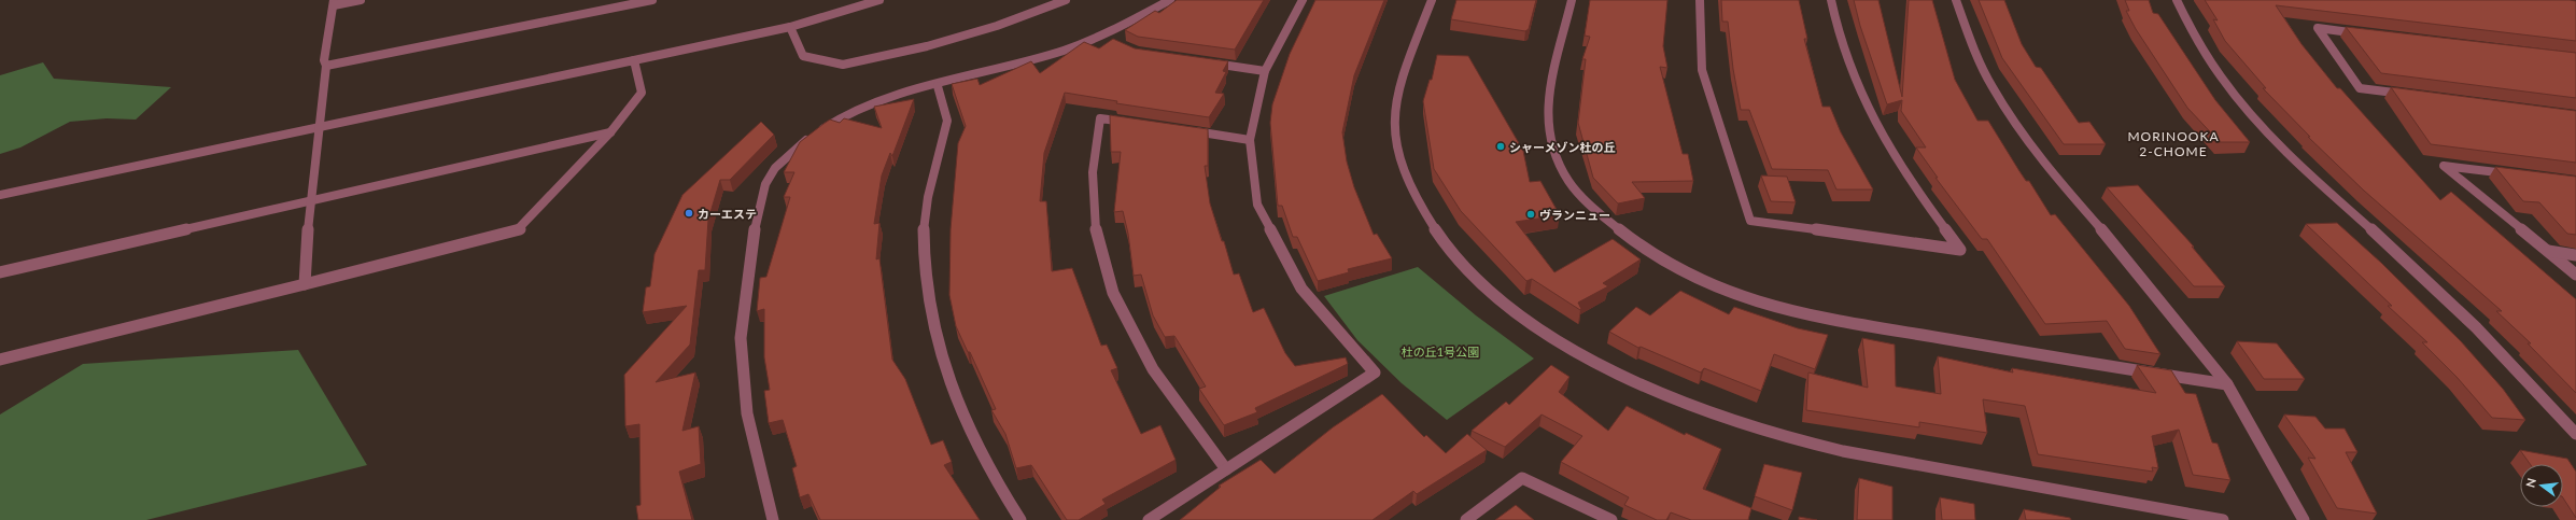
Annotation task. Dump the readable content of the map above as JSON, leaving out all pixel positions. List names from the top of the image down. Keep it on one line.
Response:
{"districts":["MORINOOKA 2-CHOME"],"parks":["杜の丘1号公園"],"places":["シャーメゾン杜の丘","カーエステ","ヴランニュー"],"north":"left"}
